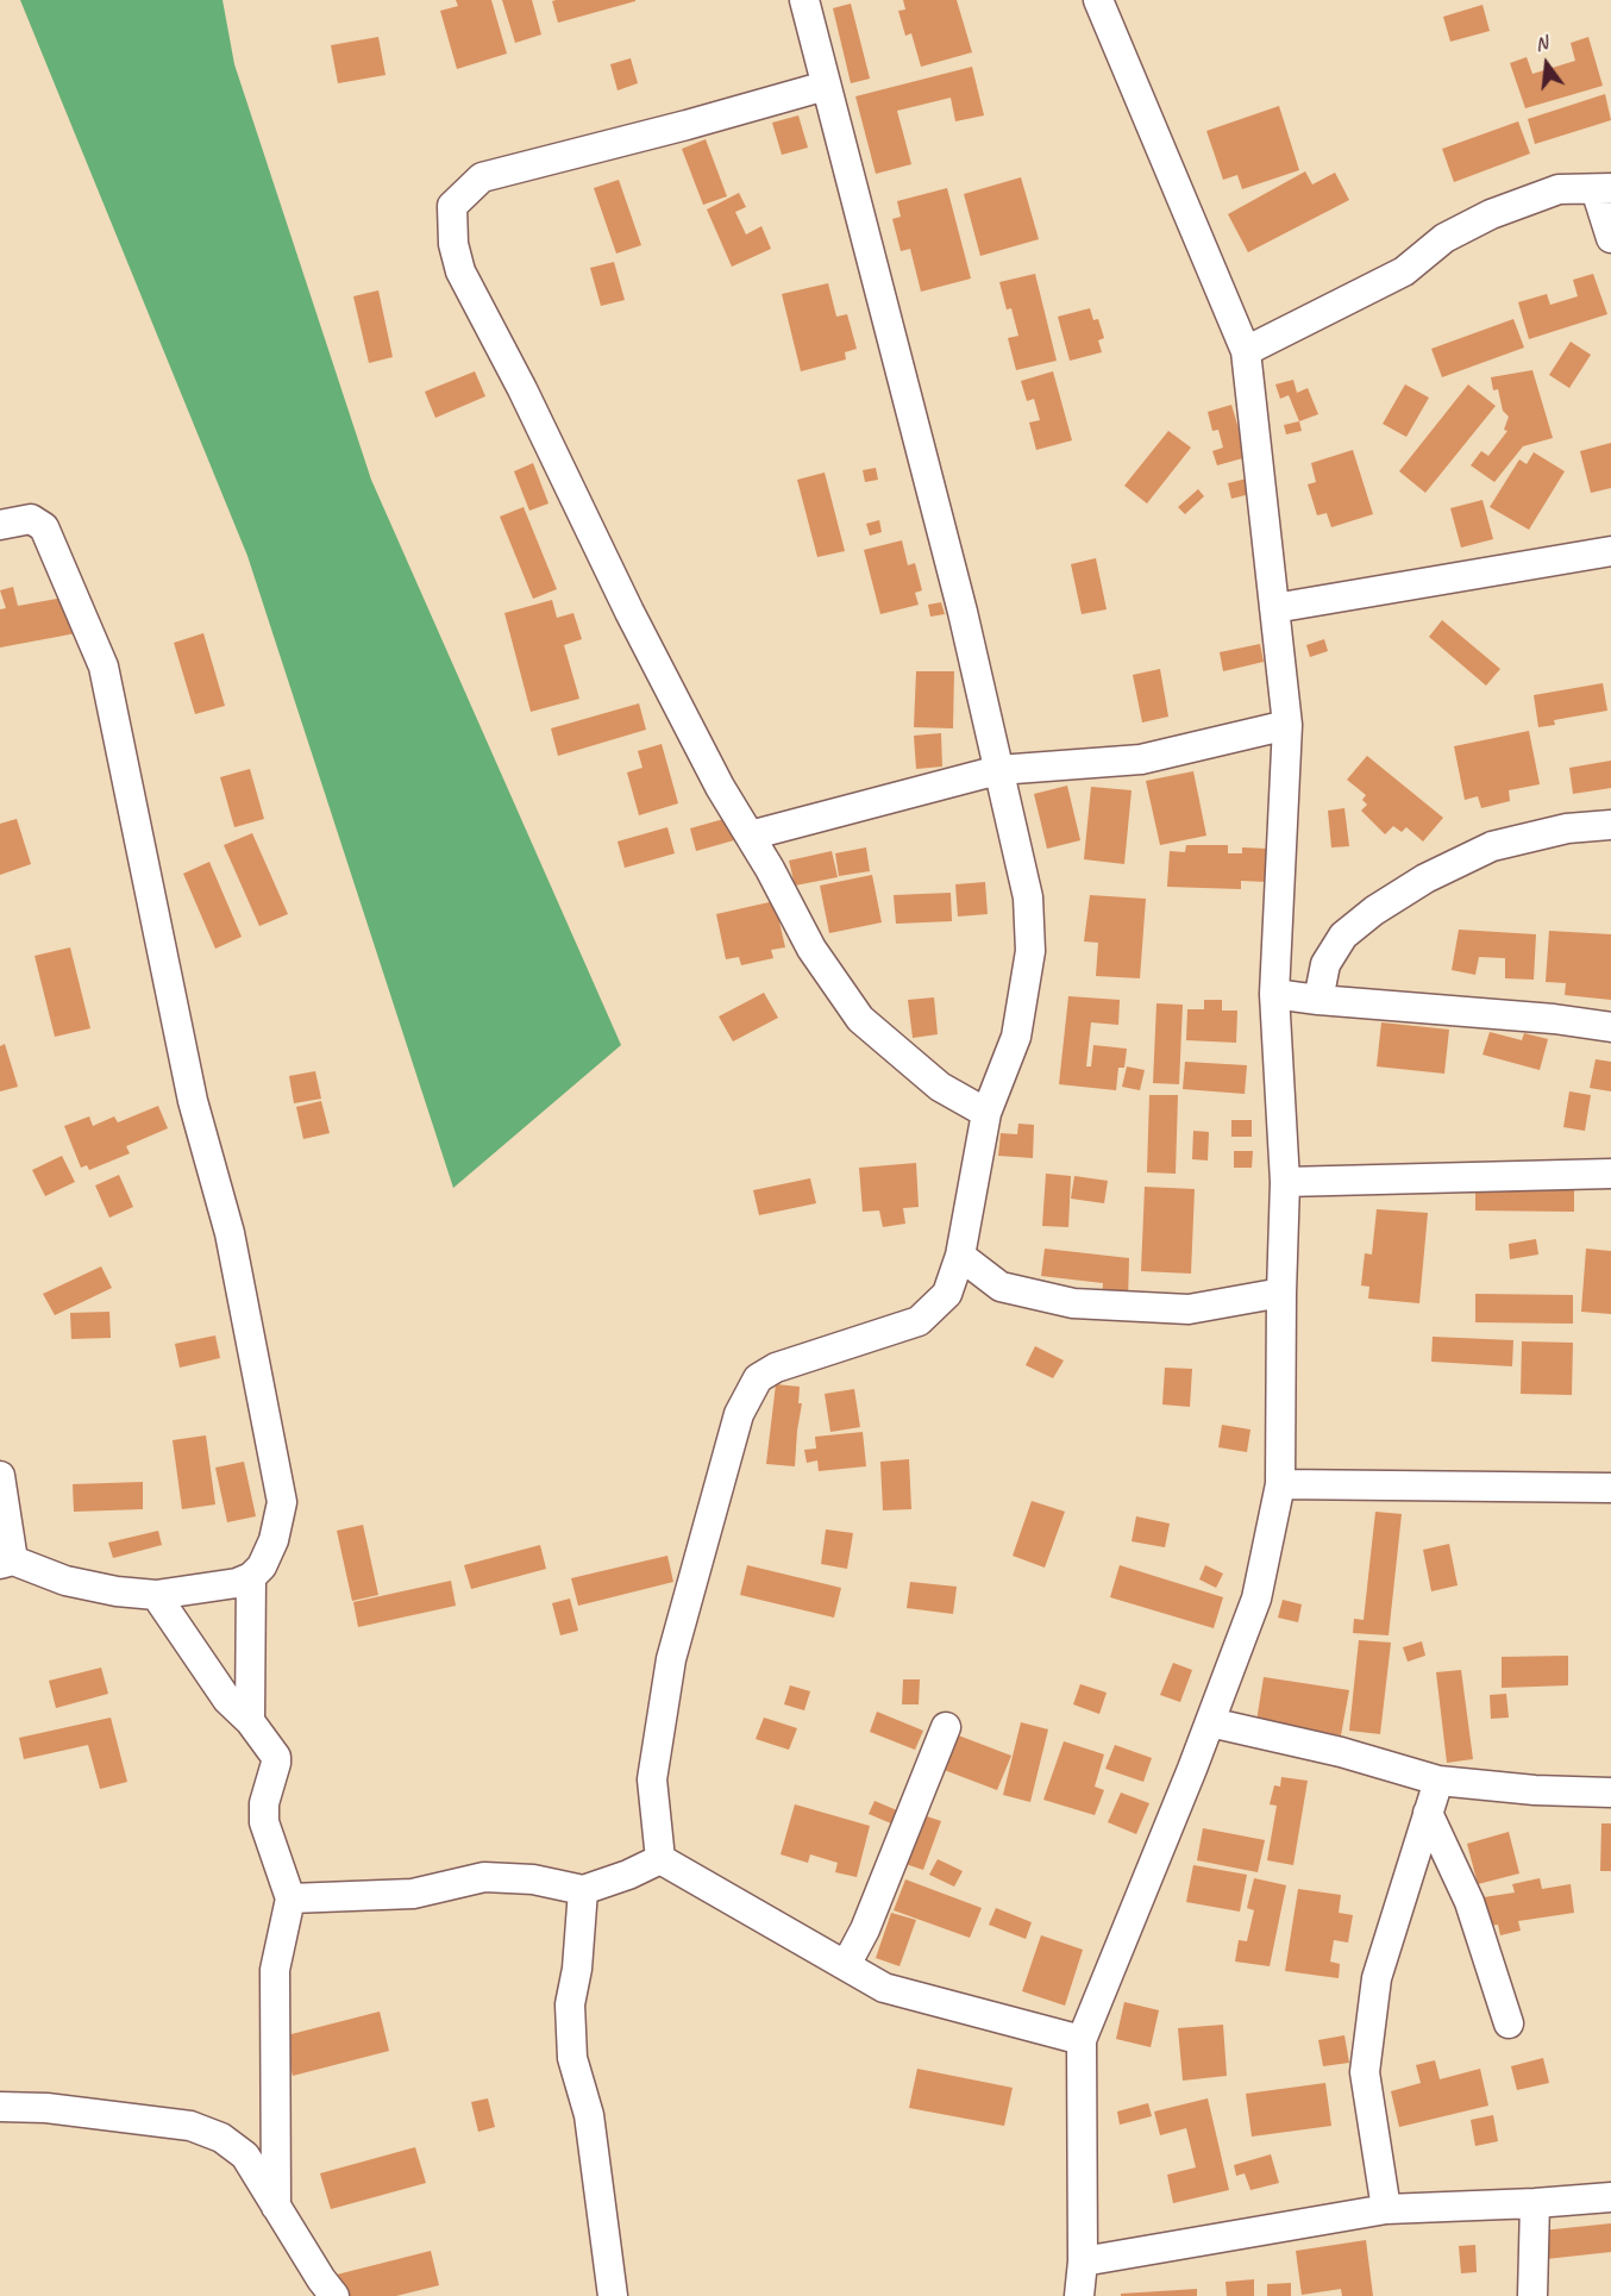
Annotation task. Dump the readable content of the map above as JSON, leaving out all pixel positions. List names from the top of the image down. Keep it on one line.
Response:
{"north":"top"}
